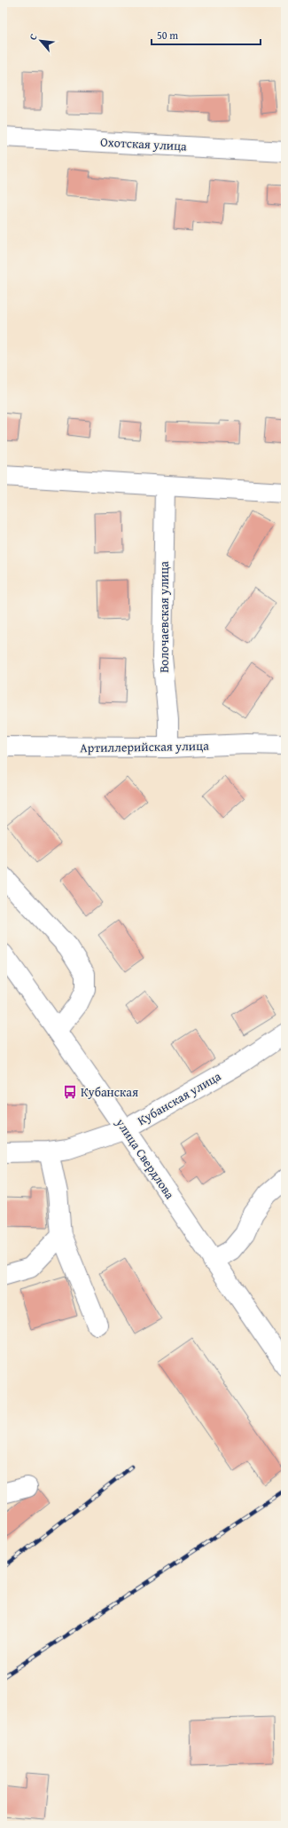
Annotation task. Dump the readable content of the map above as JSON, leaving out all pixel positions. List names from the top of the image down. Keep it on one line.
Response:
{"streets":{"street":["Охотская улица","Волочаевская улица","Артиллерийская улица","Кубанская улица","улица Свердлова"]},"crossings":[["Волочаевская улица","Артиллерийская улица"],["Кубанская улица","улица Свердлова"]],"places":{"bus stop":["Кубанская"]},"scale_bar":"50 m","north":"top left"}
